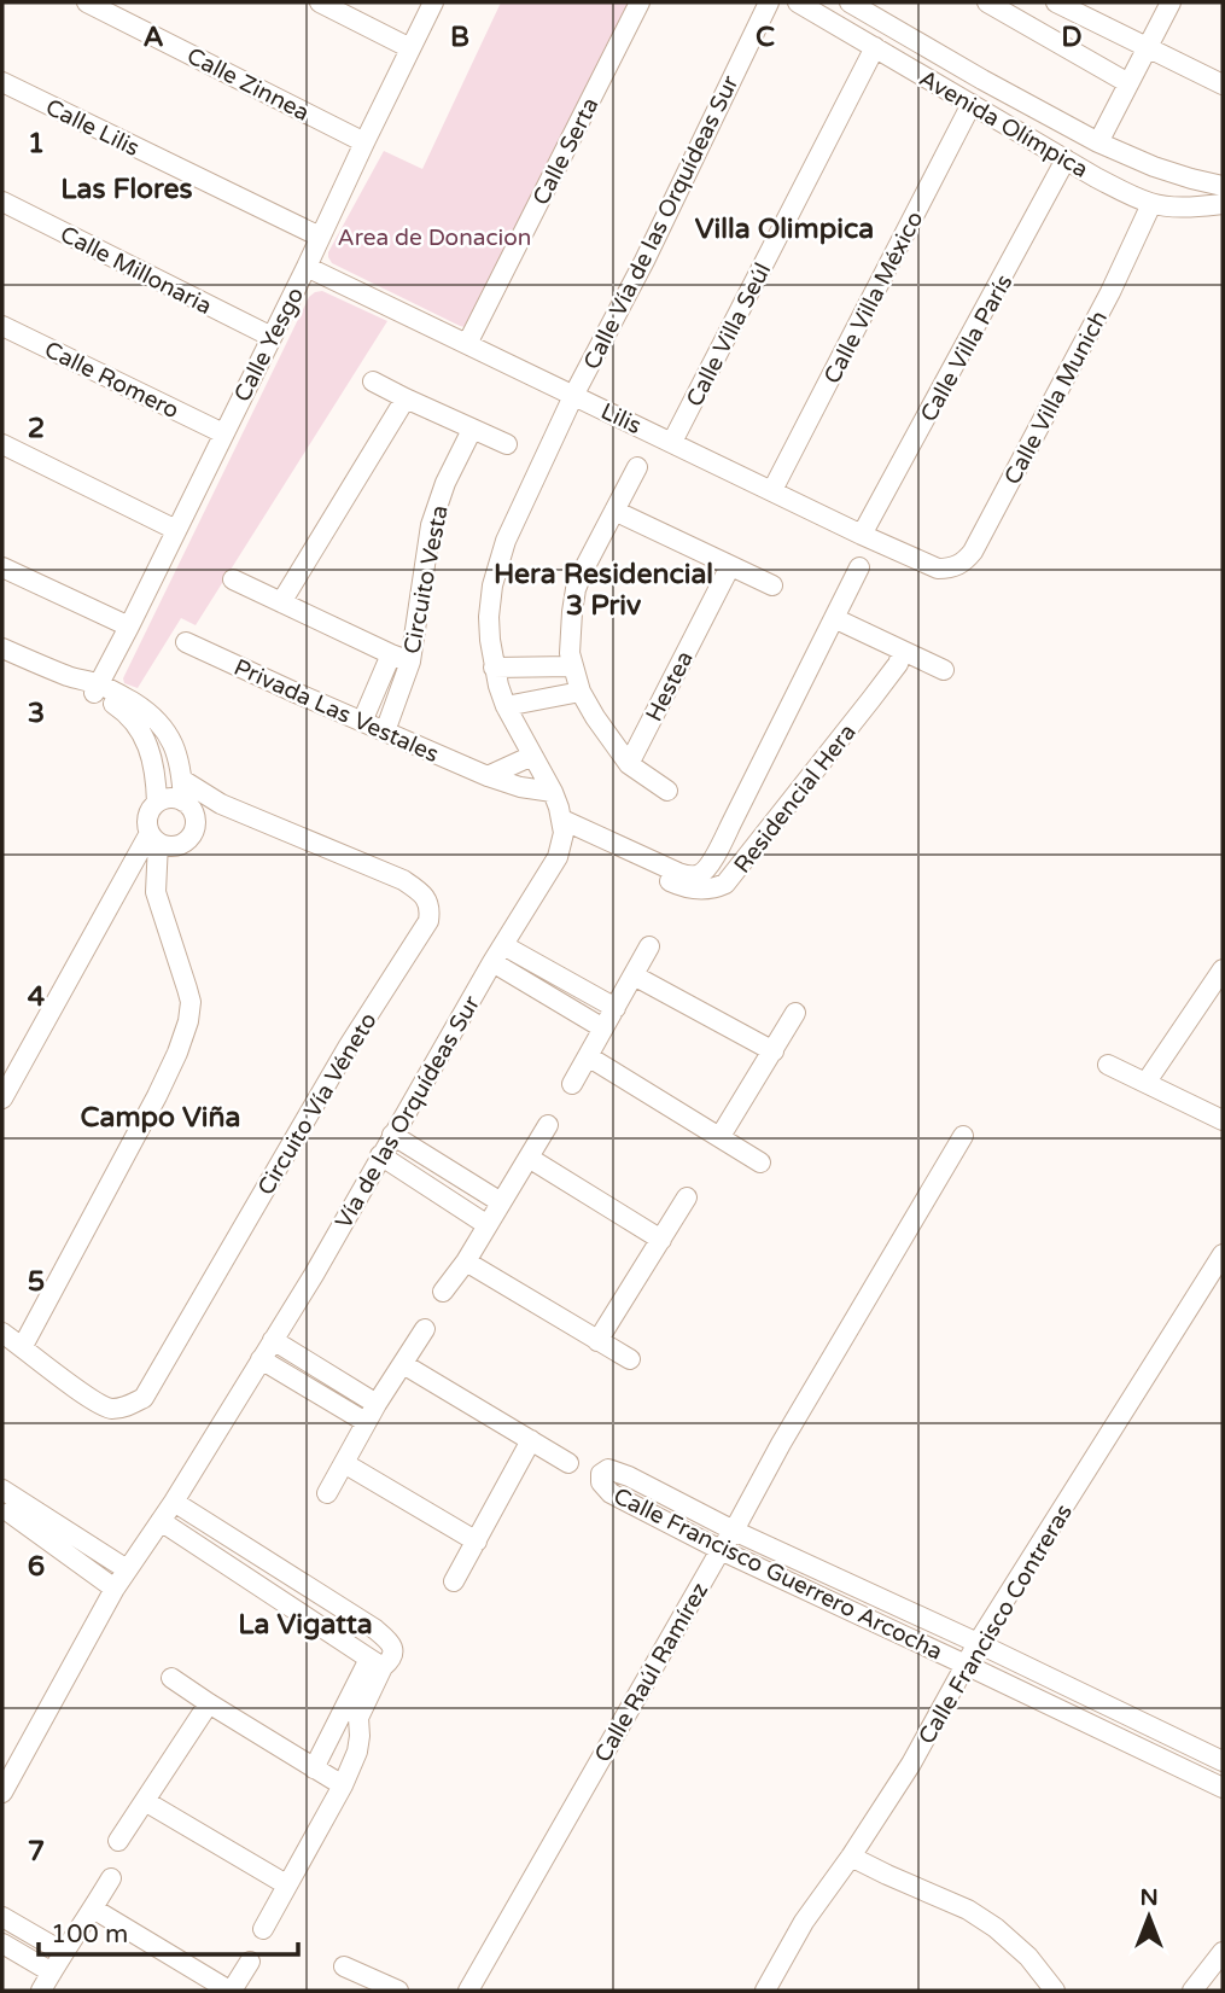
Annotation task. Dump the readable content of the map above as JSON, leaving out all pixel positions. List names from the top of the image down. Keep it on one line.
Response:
{"streets":{"street":["Calle Zinnea","Avenida Olímpica","Calle Lilis","Calle Serta","Calle Vía de las Orquídeas Sur","Calle Millonaria","Calle Villa México","Calle Villa Seúl","Calle Yesgo","Calle Villa París","Calle Romero","Calle Villa Munich","Lilis","Circuito Vesta","Hestea","Privada Las Vestales","Residencial Hera","Circuito Vía Véneto","Vía de las Orquídeas Sur","Calle Francisco Guerrero Arcocha","Calle Francisco Contreras","Calle Raúl Ramírez"]},"crossings":[["Calle Zinnea","Calle Yesgo"],["Avenida Olímpica","Calle Villa México"],["Avenida Olímpica","Calle Villa Seúl"],["Avenida Olímpica","Calle Villa París"],["Avenida Olímpica","Calle Villa Munich"],["Calle Lilis","Calle Yesgo"],["Calle Serta","Lilis"],["Calle Vía de las Orquídeas Sur","Lilis"],["Calle Millonaria","Calle Yesgo"],["Calle Villa México","Lilis"],["Calle Villa Seúl","Lilis"],["Calle Yesgo","Calle Romero"],["Calle Yesgo","Lilis"],["Calle Villa París","Lilis"],["Calle Villa Munich","Lilis"],["Circuito Vesta","Privada Las Vestales"],["Residencial Hera","Vía de las Orquídeas Sur"],["Calle Francisco Guerrero Arcocha","Calle Francisco Contreras"],["Calle Francisco Guerrero Arcocha","Calle Raúl Ramírez"]],"districts":["Las Flores","Villa Olimpica","Hera Residencial 3 Priv","Campo Viña","La Vigatta"],"parks":["Area de Donacion"],"scale_bar":"100 m","north":"top","grid":{"columns":["A","B","C","D"],"rows":["1","2","3","4","5","6","7"]}}
